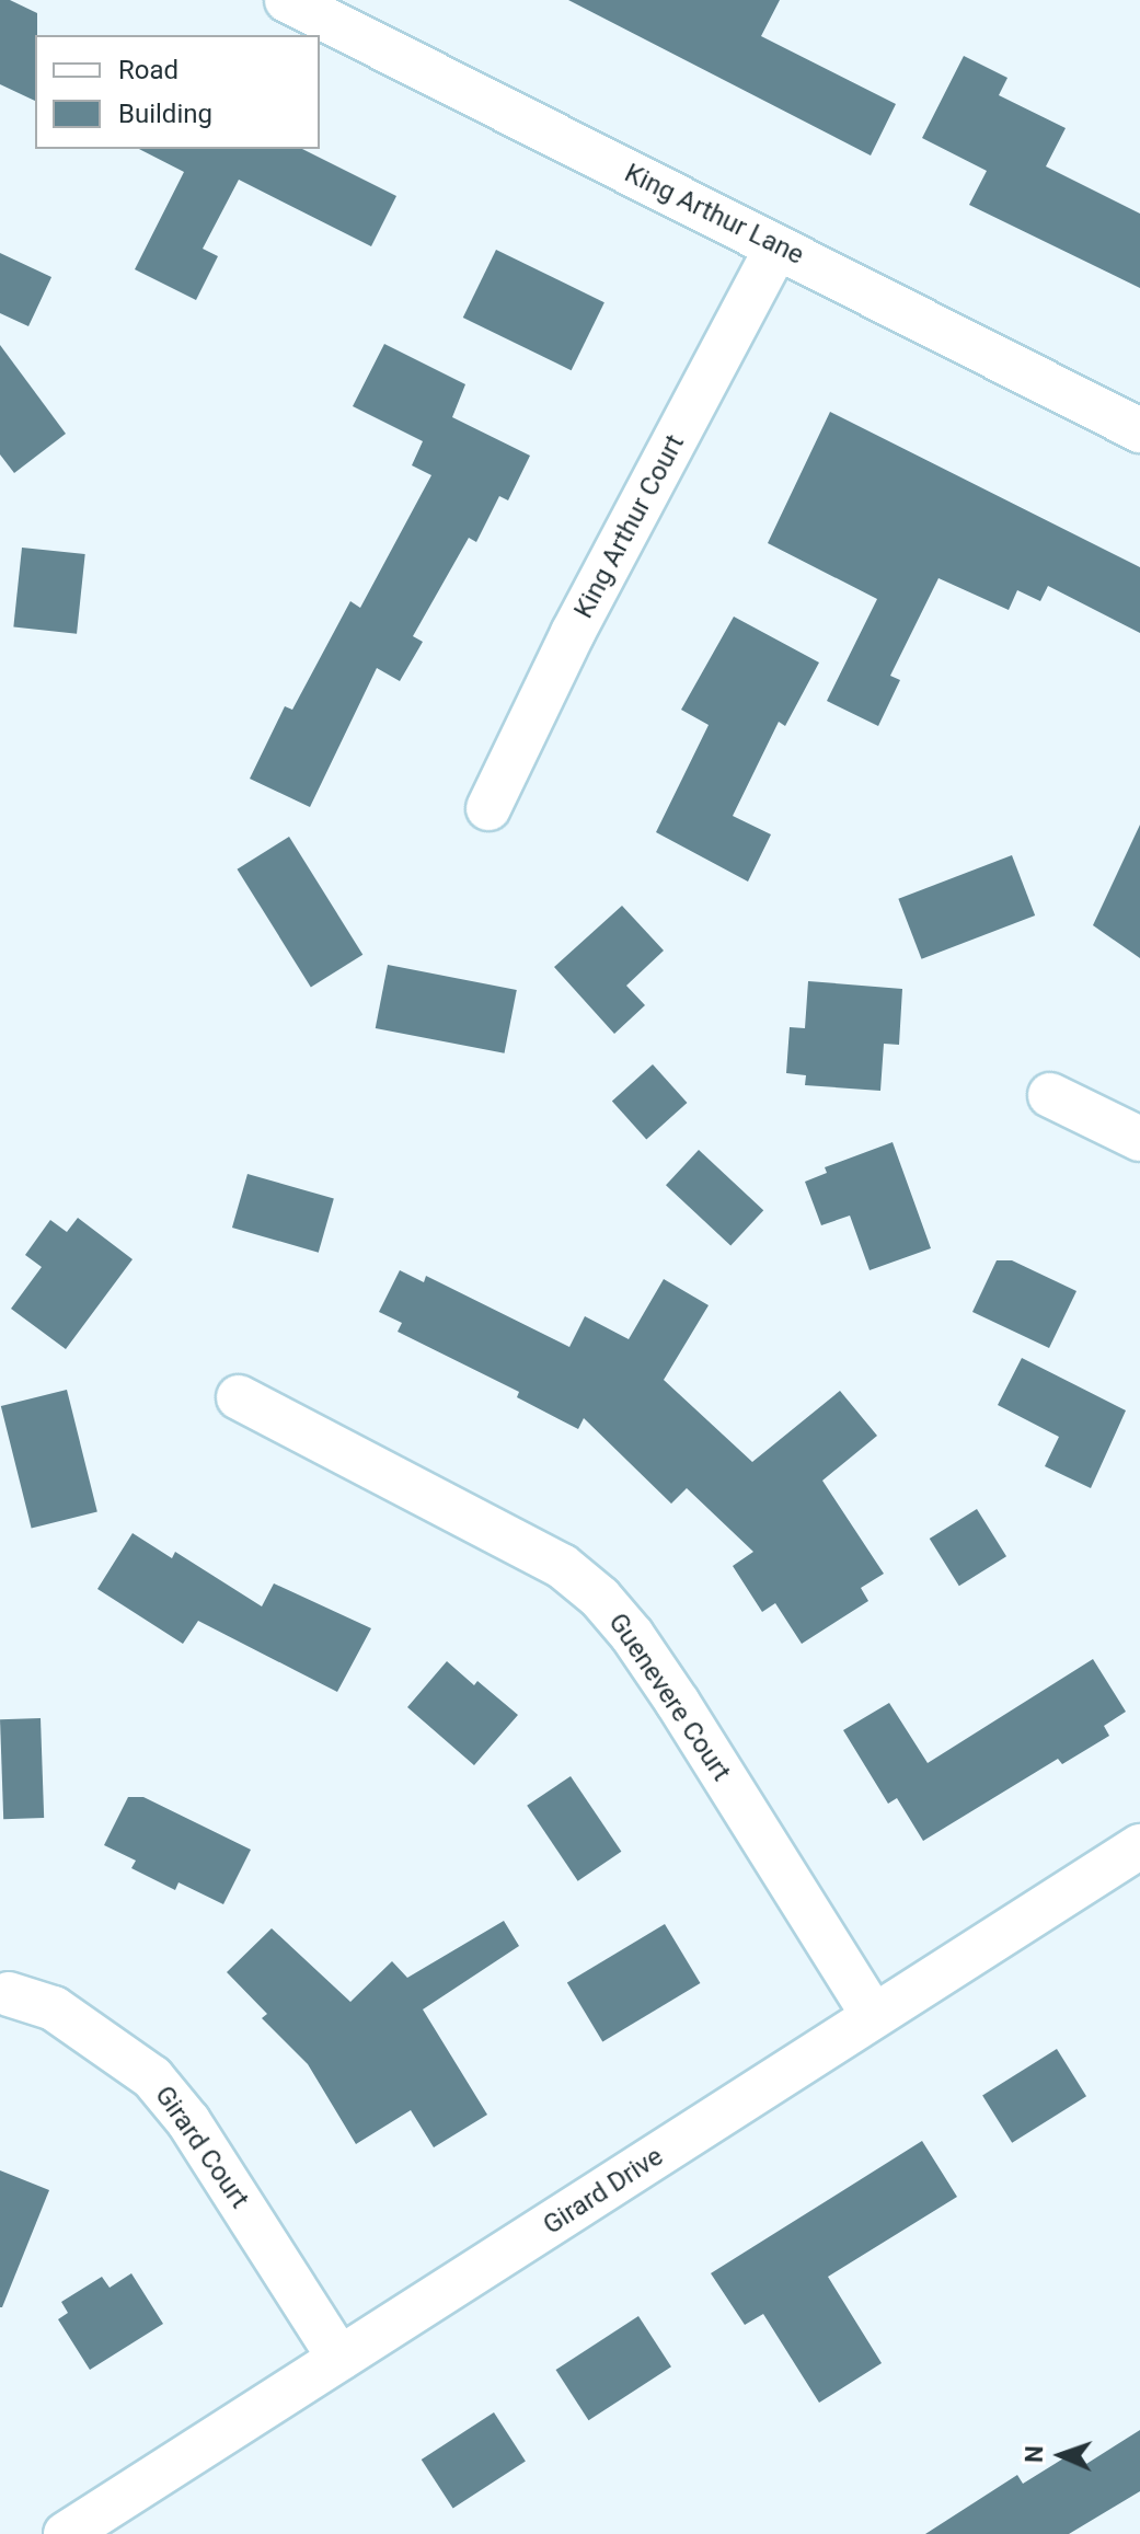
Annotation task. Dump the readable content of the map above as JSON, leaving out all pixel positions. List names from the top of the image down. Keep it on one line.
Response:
{"streets":{"street":["King Arthur Lane","King Arthur Court","Guenevere Court","Girard Court","Girard Drive"]},"crossings":[["King Arthur Lane","King Arthur Court"],["Guenevere Court","Girard Drive"],["Girard Court","Girard Drive"]],"legend":["Road","Building"],"north":"left"}
